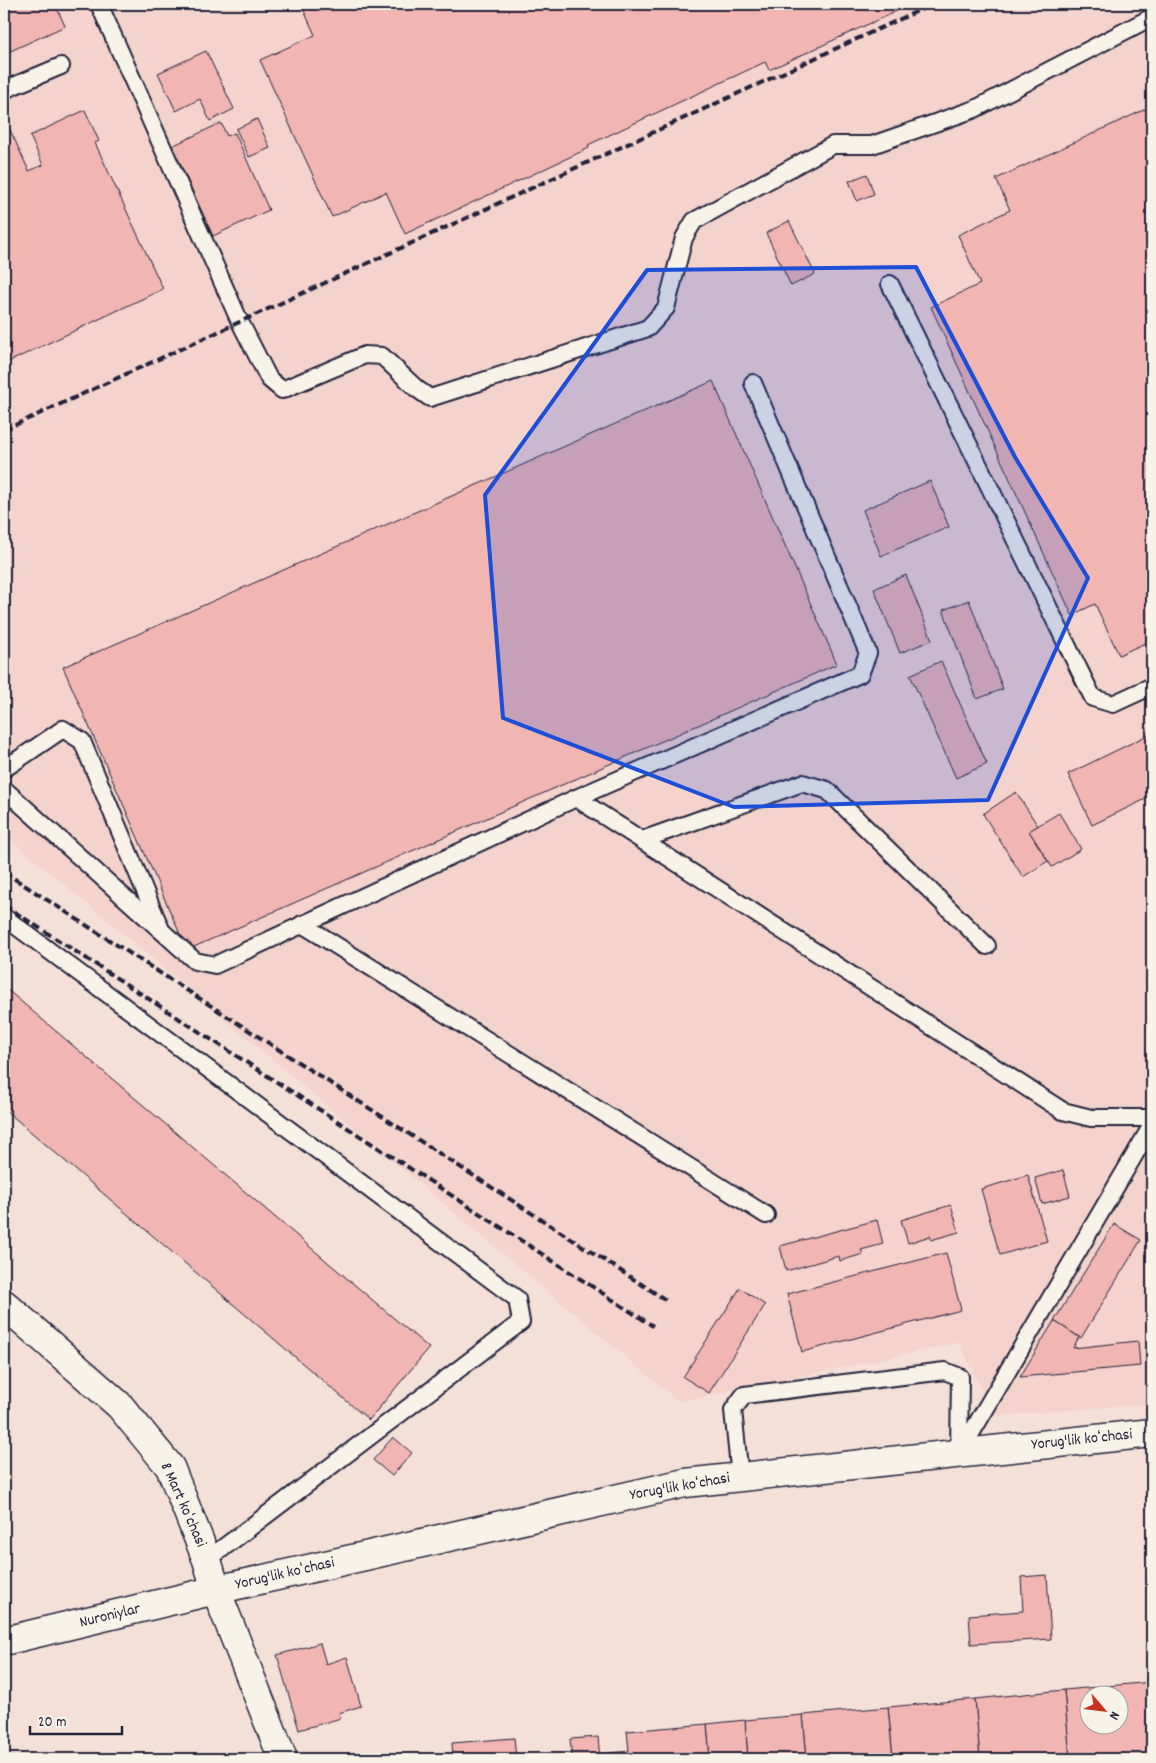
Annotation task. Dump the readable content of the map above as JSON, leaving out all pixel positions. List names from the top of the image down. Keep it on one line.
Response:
{"streets":{"main road":["Yorug'lik koʻchasi","8 Mart koʻchasi","Nuroniylar"]},"crossings":[["Yorug'lik koʻchasi","8 Mart koʻchasi"],["Yorug'lik koʻchasi","Nuroniylar"],["8 Mart koʻchasi","Nuroniylar"]],"scale_bar":"20 m","north":"bottom right"}
